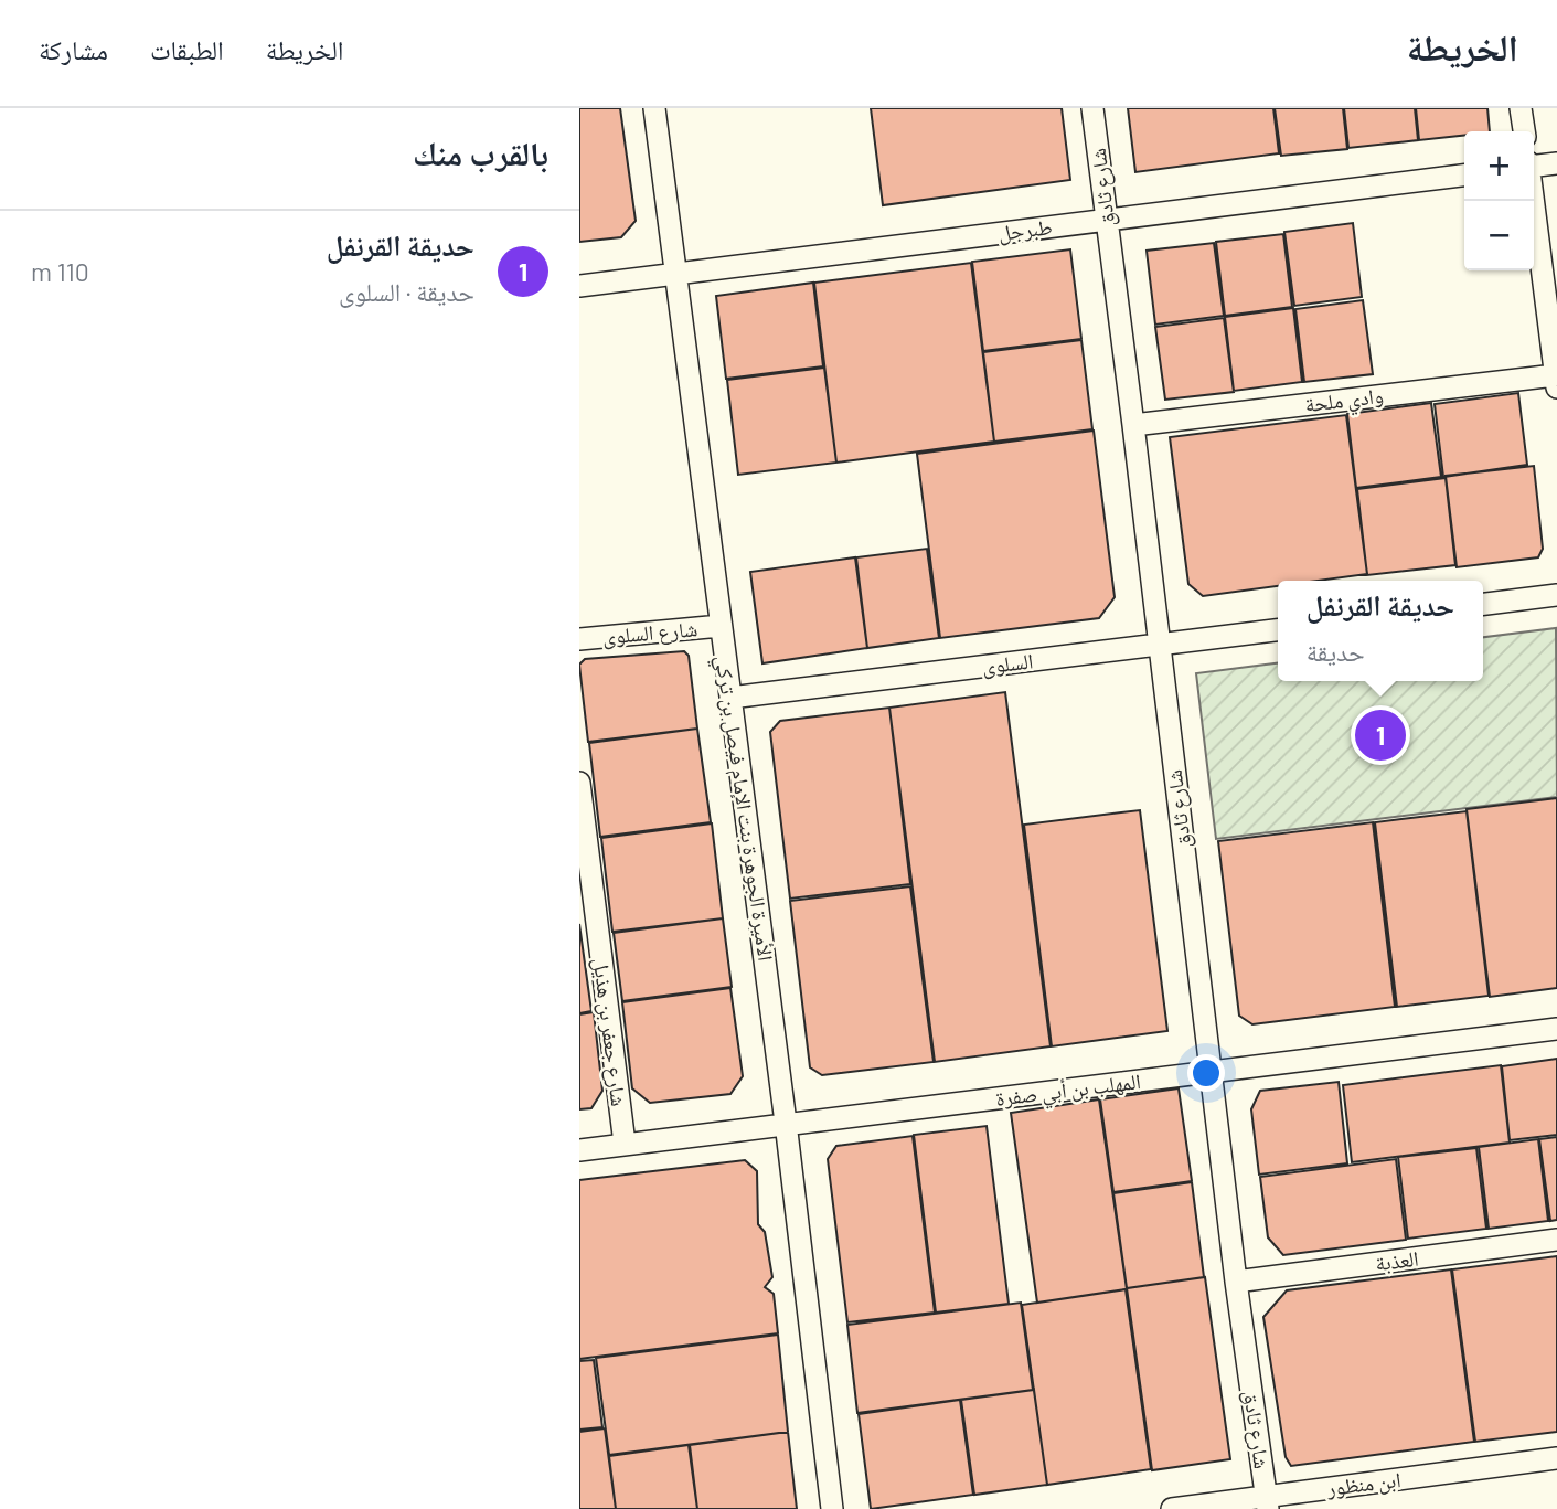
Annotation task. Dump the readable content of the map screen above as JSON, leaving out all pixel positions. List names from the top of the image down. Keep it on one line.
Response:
{"streets":{"street":["شارع ثادق","طبرجل","وادي ملحة","شارع السلوى","السلوى","الأميرة الجوهرة بنت الإمام فيصل بن تركي","شارع جعفر بن هذيل","المهلب بن أبي صفرة","العذبة","ابن منظور"]},"crossings":[["شارع ثادق","طبرجل"],["شارع ثادق","وادي ملحة"],["شارع ثادق","السلوى"],["شارع ثادق","المهلب بن أبي صفرة"],["شارع ثادق","العذبة"],["شارع ثادق","ابن منظور"],["طبرجل","الأميرة الجوهرة بنت الإمام فيصل بن تركي"],["شارع السلوى","الأميرة الجوهرة بنت الإمام فيصل بن تركي"],["السلوى","الأميرة الجوهرة بنت الإمام فيصل بن تركي"],["الأميرة الجوهرة بنت الإمام فيصل بن تركي","المهلب بن أبي صفرة"],["شارع جعفر بن هذيل","المهلب بن أبي صفرة"]],"page":{"header":"الخريطة","nav":["الخريطة","الطبقات","مشاركة"],"heading":"بالقرب منك","map_buttons":["+","−"],"list":[{"mark":"1","name":"حديقة القرنفل","note":"حديقة · السلوى","value":"110 m"}],"popup":["حديقة القرنفل","حديقة"],"pins":"1"}}
